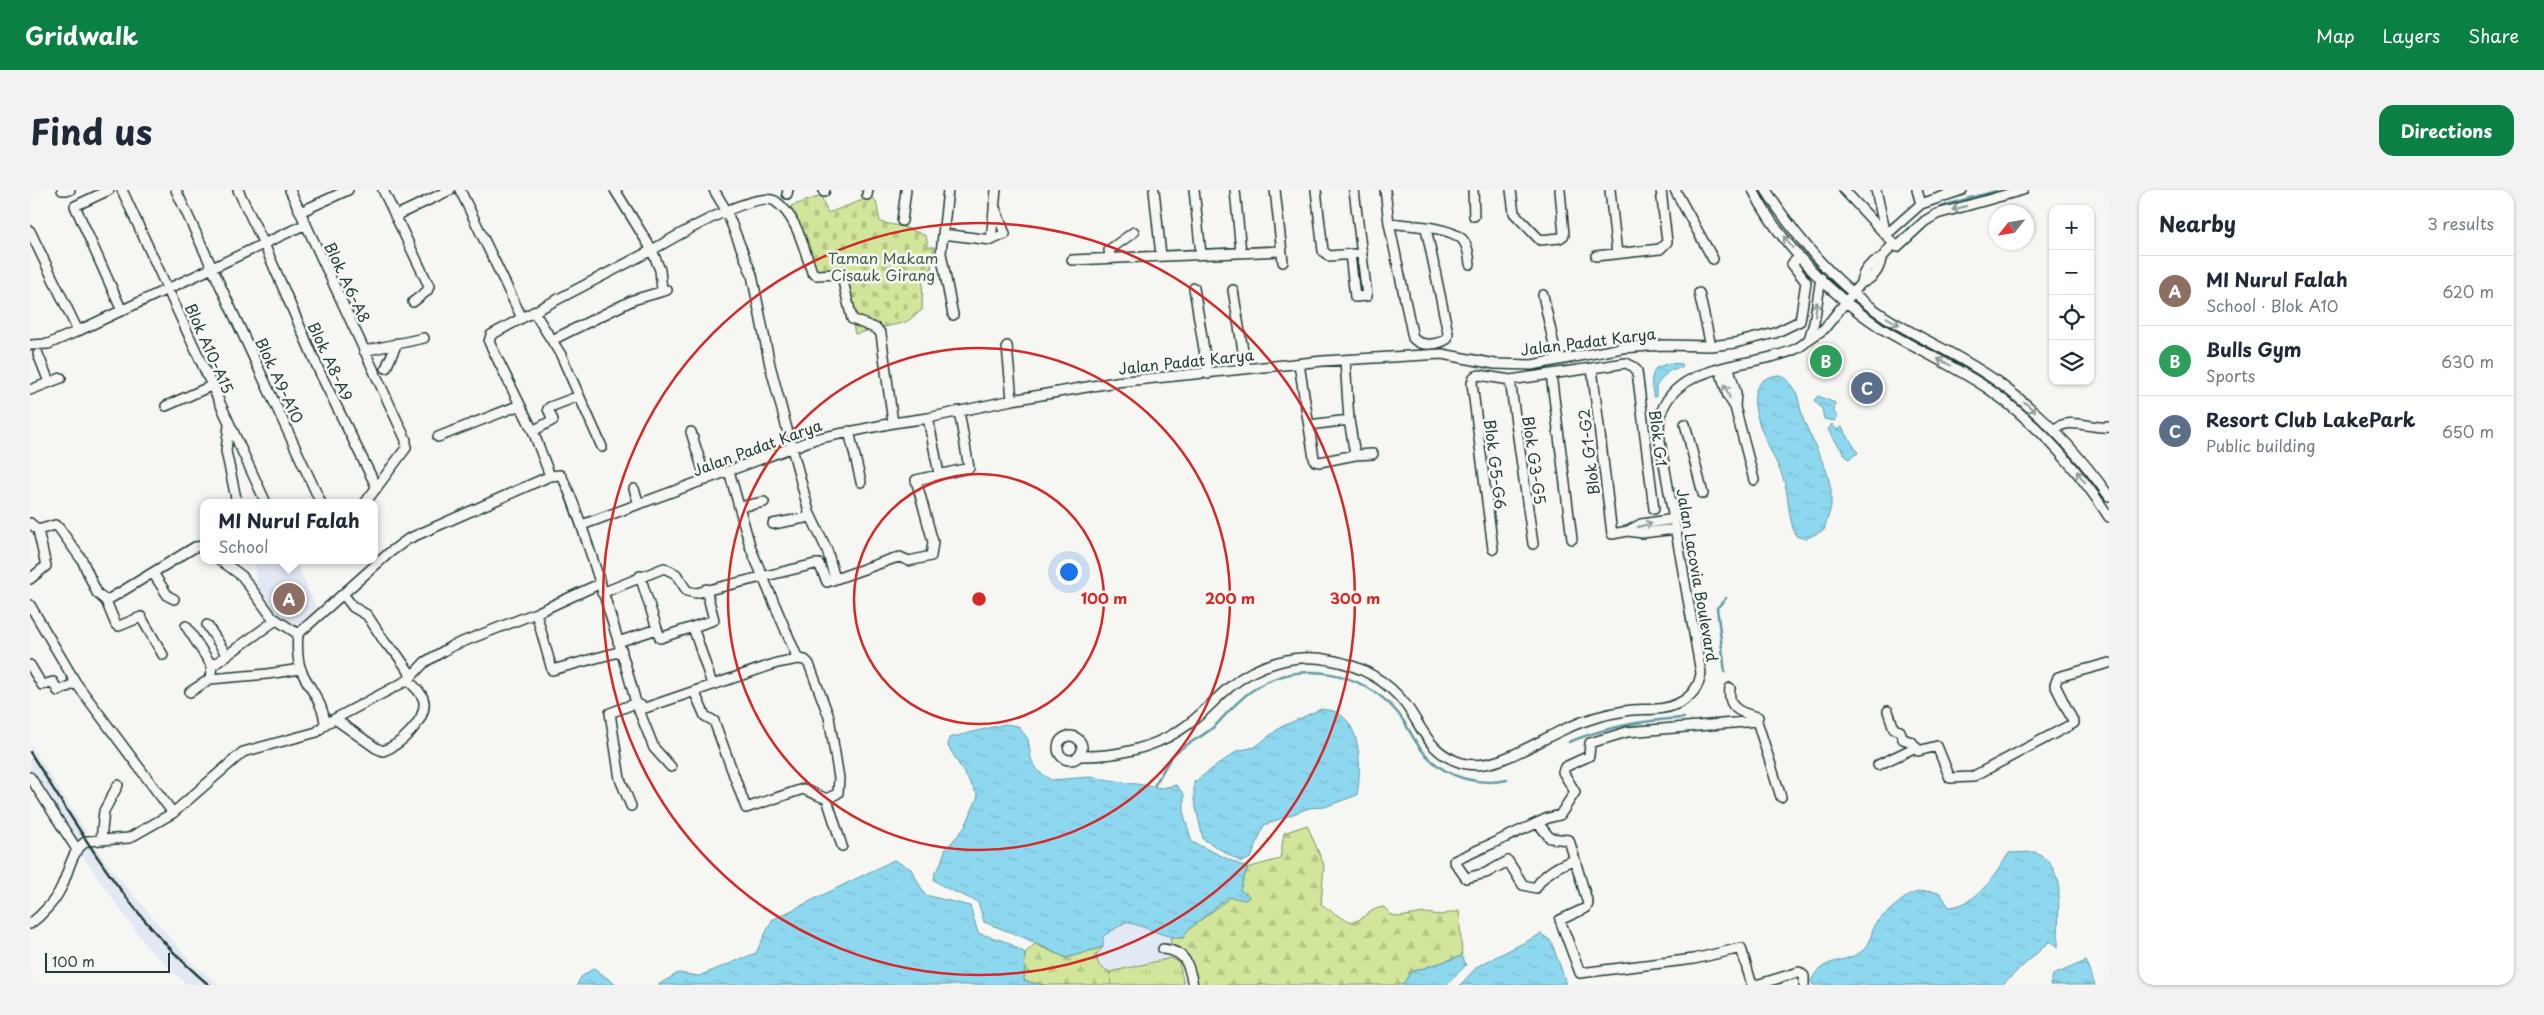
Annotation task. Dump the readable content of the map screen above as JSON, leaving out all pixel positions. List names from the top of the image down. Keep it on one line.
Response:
{"streets":{"street":["Blok A6-A8","Jalan Padat Karya","Blok A10-A15","Blok A8-A9","Blok A9-A10","Blok G1","Blok G1-G2","Blok G3-G5","Blok G5-G6","Jalan Lacovia Boulevard"]},"crossings":[["Blok A6-A8","Blok A8-A9"],["Blok G1","Blok G1-G2"],["Blok G1-G2","Jalan Lacovia Boulevard"],["Blok G3-G5","Blok G5-G6"]],"parks":["Taman Makam Cisauk Girang"],"scale_bar":"100 m","north":"bottom left","page":{"header":"Gridwalk","nav":["Map","Layers","Share"],"title":"Find us","buttons":"Directions","heading":["Nearby","3 results"],"map_buttons":["+","−"],"list":[{"mark":"A","name":"MI Nurul Falah","note":"School · Blok A10","value":"620 m"},{"mark":"B","name":"Bulls Gym","note":"Sports","value":"630 m"},{"mark":"C","name":"Resort Club LakePark","note":"Public building","value":"650 m"}],"pins":["B","C","A"],"popup":["MI Nurul Falah","School"],"scale":"100 m"},"rings":["100 m","200 m","300 m"]}
